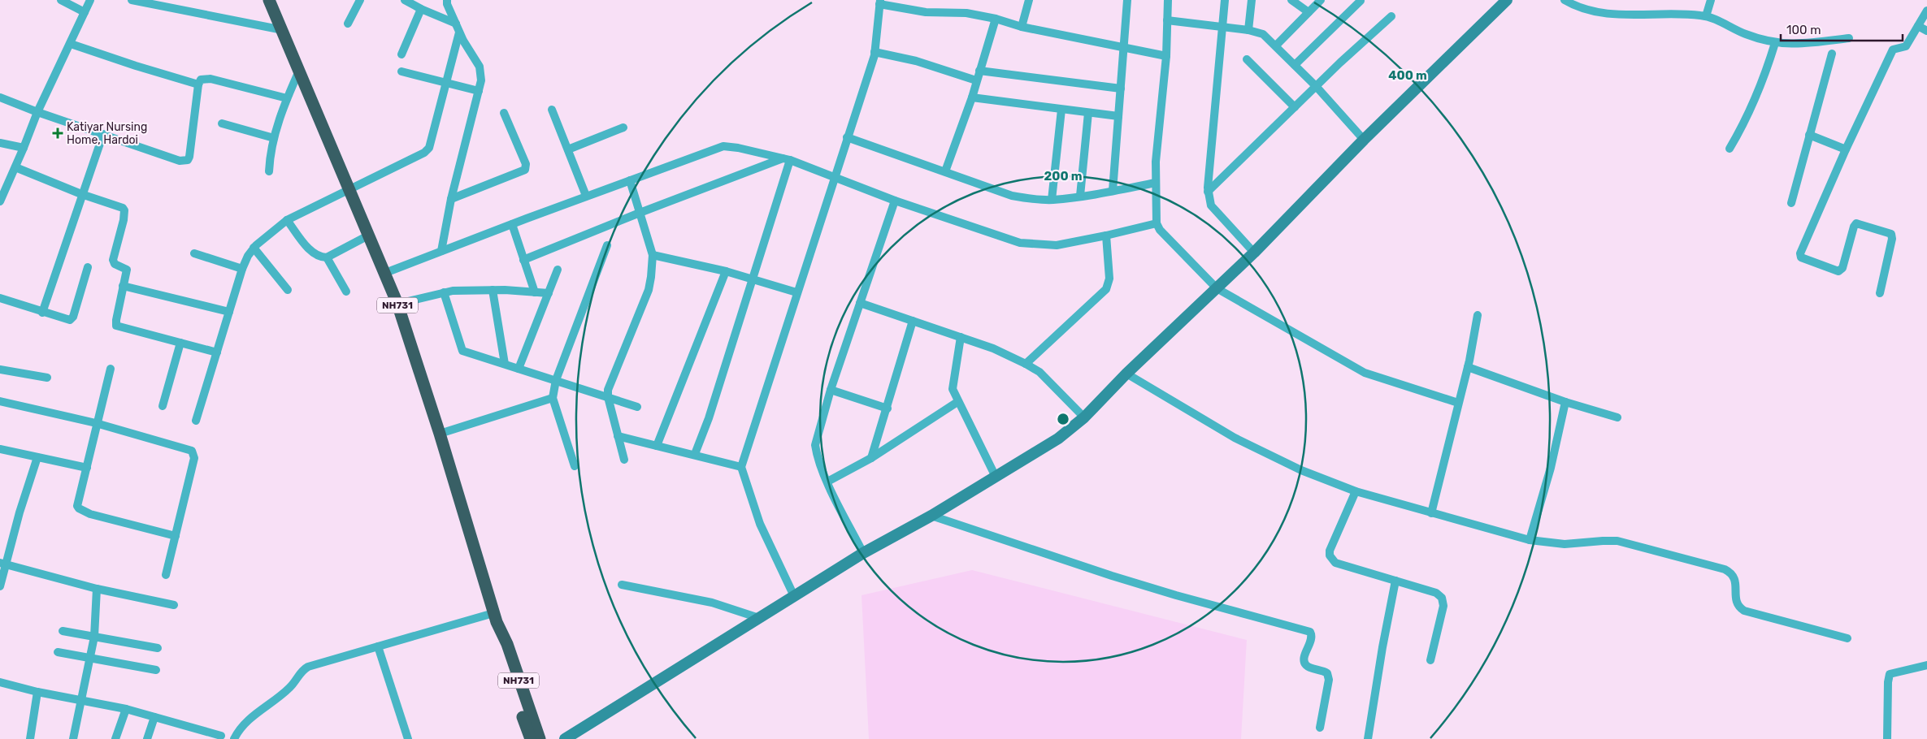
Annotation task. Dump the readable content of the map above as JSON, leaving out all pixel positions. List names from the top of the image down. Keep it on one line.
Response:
{"streets":{"highway":["NH731"]},"places":{"health":["Katiyar Nursing Home, Hardoi"]},"scale_bar":"100 m","rings":["400 m","200 m"]}
